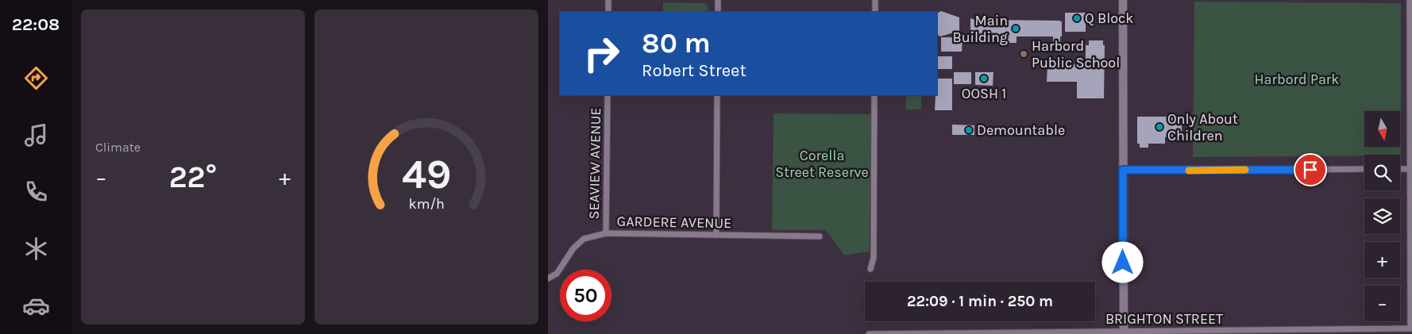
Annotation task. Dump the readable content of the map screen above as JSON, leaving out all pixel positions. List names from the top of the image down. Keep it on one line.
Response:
{"streets":{"street":["SEAVIEW AVENUE","GARDERE AVENUE","BRIGHTON STREET"]},"crossings":[["SEAVIEW AVENUE","GARDERE AVENUE"]],"parks":["Harbord Park","Corella Street Reserve"],"places":["Q Block","Main Building","Harbord Public School","OOSH 1","Only About Children","Demountable"],"north":"bottom","page":{"tabs":"22:08","tile":"Climate","turn":["80 m","Robert Street"],"map_buttons":["+","−"],"heat":["−","22°","+"],"limit":"50","trip":"22:09 · 1 min · 250 m","gauge":["49","km/h"]}}
